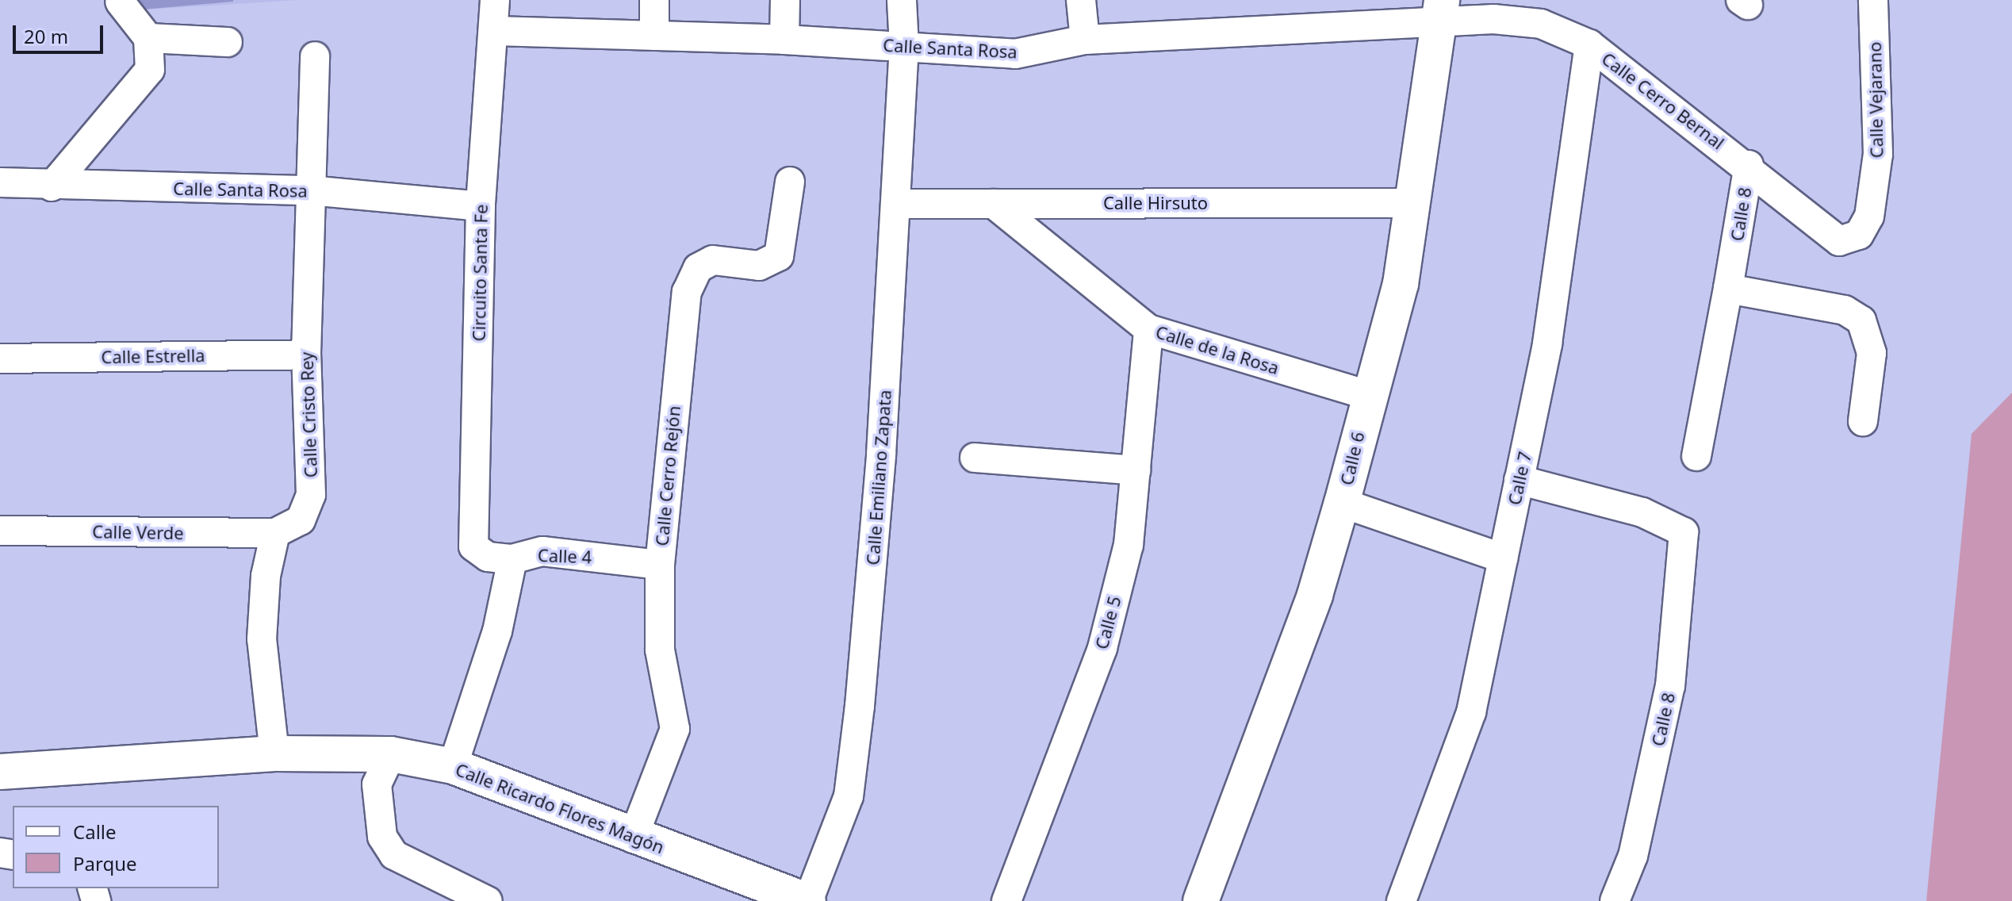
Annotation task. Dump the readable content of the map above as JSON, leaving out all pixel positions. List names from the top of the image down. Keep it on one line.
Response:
{"streets":{"street":["Calle Santa Rosa","Calle Vejarano","Calle Cerro Bernal","Calle Hirsuto","Calle 8","Circuito Santa Fe","Calle de la Rosa","Calle Estrella","Calle Cristo Rey","Calle 6","Calle Cerro Rejón","Calle Emiliano Zapata","Calle 7","Calle Verde","Calle 4","Calle 5","Calle Ricardo Flores Magón"]},"crossings":[["Calle Santa Rosa","Calle Cerro Bernal"],["Calle Santa Rosa","Circuito Santa Fe"],["Calle Santa Rosa","Calle Cristo Rey"],["Calle Santa Rosa","Calle 6"],["Calle Santa Rosa","Calle Emiliano Zapata"],["Calle Vejarano","Calle Cerro Bernal"],["Calle Cerro Bernal","Calle 8"],["Calle Cerro Bernal","Calle 6"],["Calle Cerro Bernal","Calle 7"],["Calle Hirsuto","Calle de la Rosa"],["Calle Hirsuto","Calle 6"],["Calle Hirsuto","Calle Emiliano Zapata"],["Calle 8","Calle 7"],["Circuito Santa Fe","Calle 4"],["Calle de la Rosa","Calle 6"],["Calle de la Rosa","Calle 5"],["Calle Estrella","Calle Cristo Rey"],["Calle Cristo Rey","Calle Verde"],["Calle Cerro Rejón","Calle 4"],["Calle Cerro Rejón","Calle Ricardo Flores Magón"],["Calle Emiliano Zapata","Calle Ricardo Flores Magón"]],"legend":["Calle","Parque"],"scale_bar":"20 m"}
